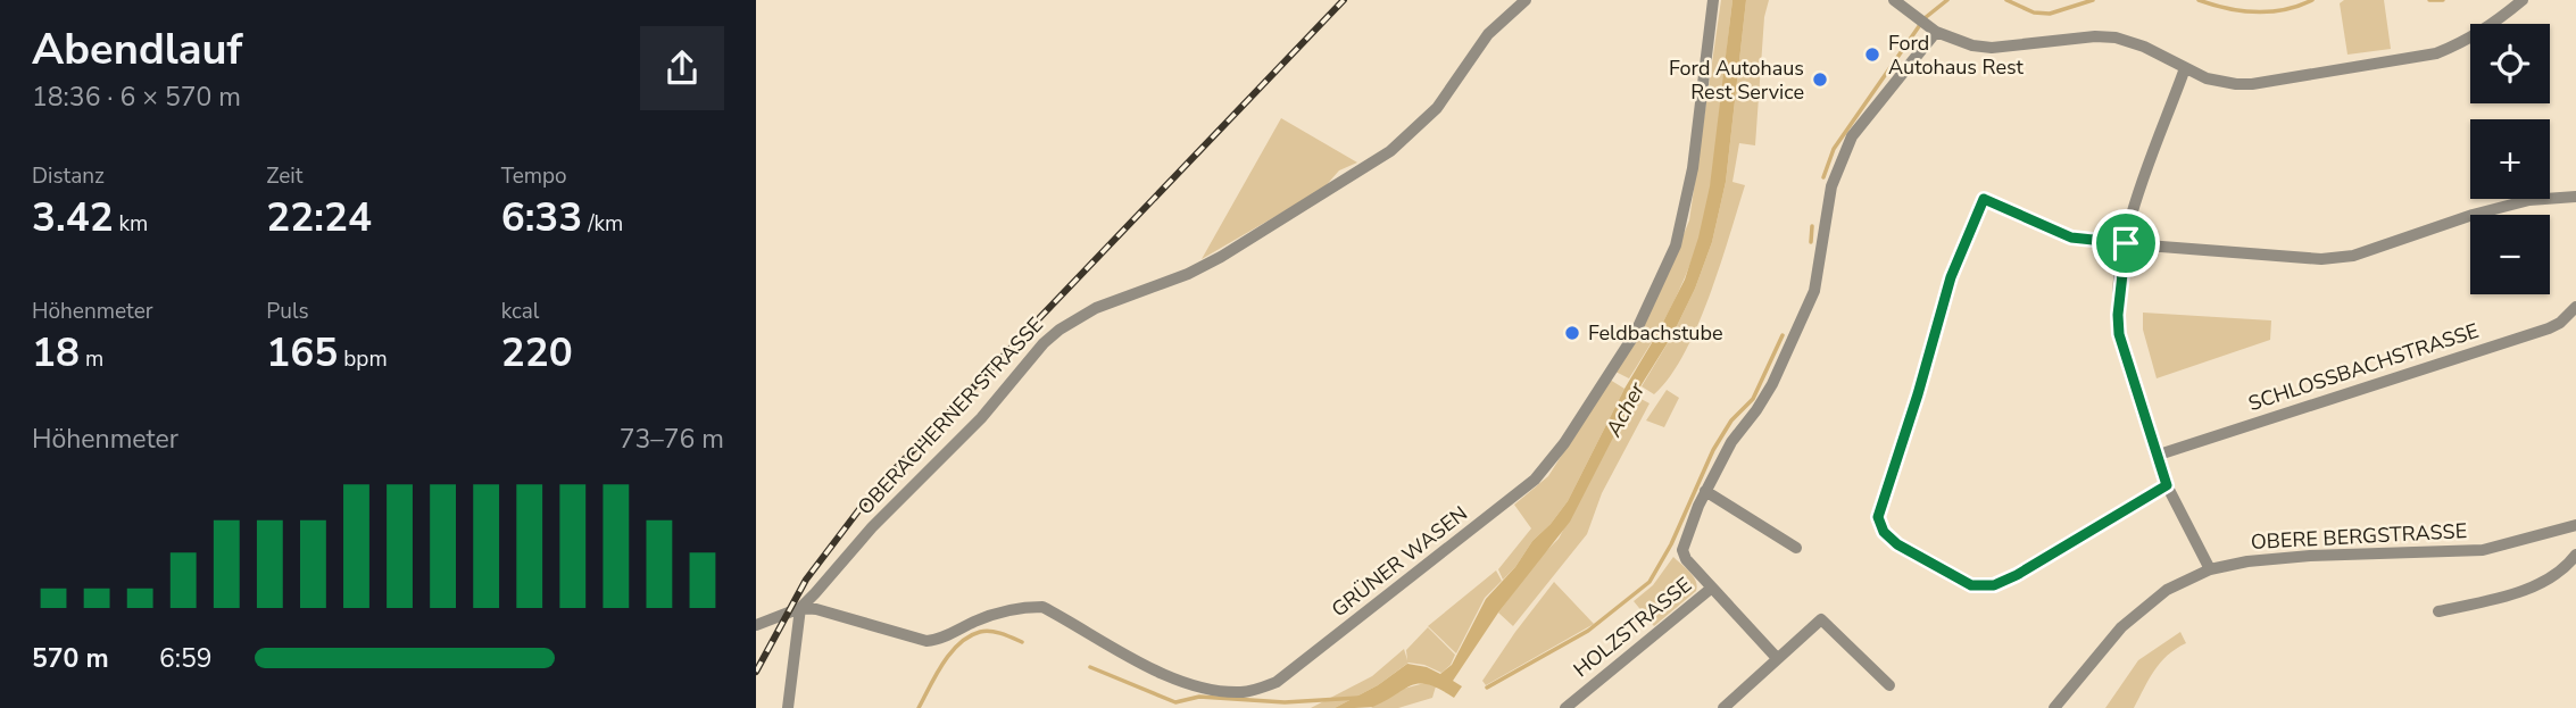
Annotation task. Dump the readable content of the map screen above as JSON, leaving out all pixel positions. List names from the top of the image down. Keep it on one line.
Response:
{"streets":{"street":["SCHLOSSBACHSTRASSE","OBERACHERNER STRASSE","OBERE BERGSTRASSE","GRÜNER WASEN","HOLZSTRASSE"]},"crossings":[["OBERACHERNER STRASSE","GRÜNER WASEN"]],"water":["Acher"],"places":["Ford Autohaus Rest","Ford Autohaus Rest Service","Feldbachstube"],"page":{"heading":["Abendlauf","18:36 · 6 × 570 m"],"map_buttons":["+","−"],"stats":[["Distanz","3.42 km"],["Zeit","22:24"],["Tempo","6:33 /km"],["Höhenmeter","18 m"],["Puls","165 bpm"],["kcal","220"]],"chart":["Höhenmeter","73–76 m"],"list":[{"name":"570 m","note":"6:59"}]}}
